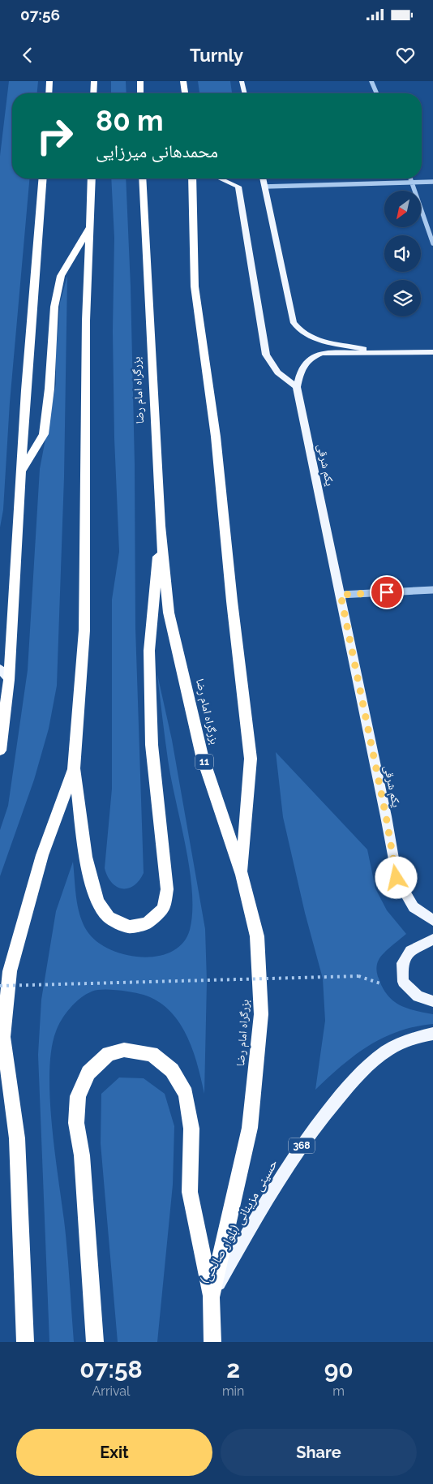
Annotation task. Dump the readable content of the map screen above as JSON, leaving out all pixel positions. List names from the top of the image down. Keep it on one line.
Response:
{"streets":{"highway":["بزرگراه امام رضا","11"],"main road":["یکم شرقی","368","حسینی مزینانی (بلوار صالحی)"]},"crossings":[["بزرگراه امام رضا","حسینی مزینانی (بلوار صالحی)"]],"north":"bottom left","page":{"status":"07:56","header":"Turnly","turn":["80 m","محمدهانی میرزایی"],"eta":["07:58","Arrival","2","min","90","m"],"buttons":["Exit","Share"]}}
